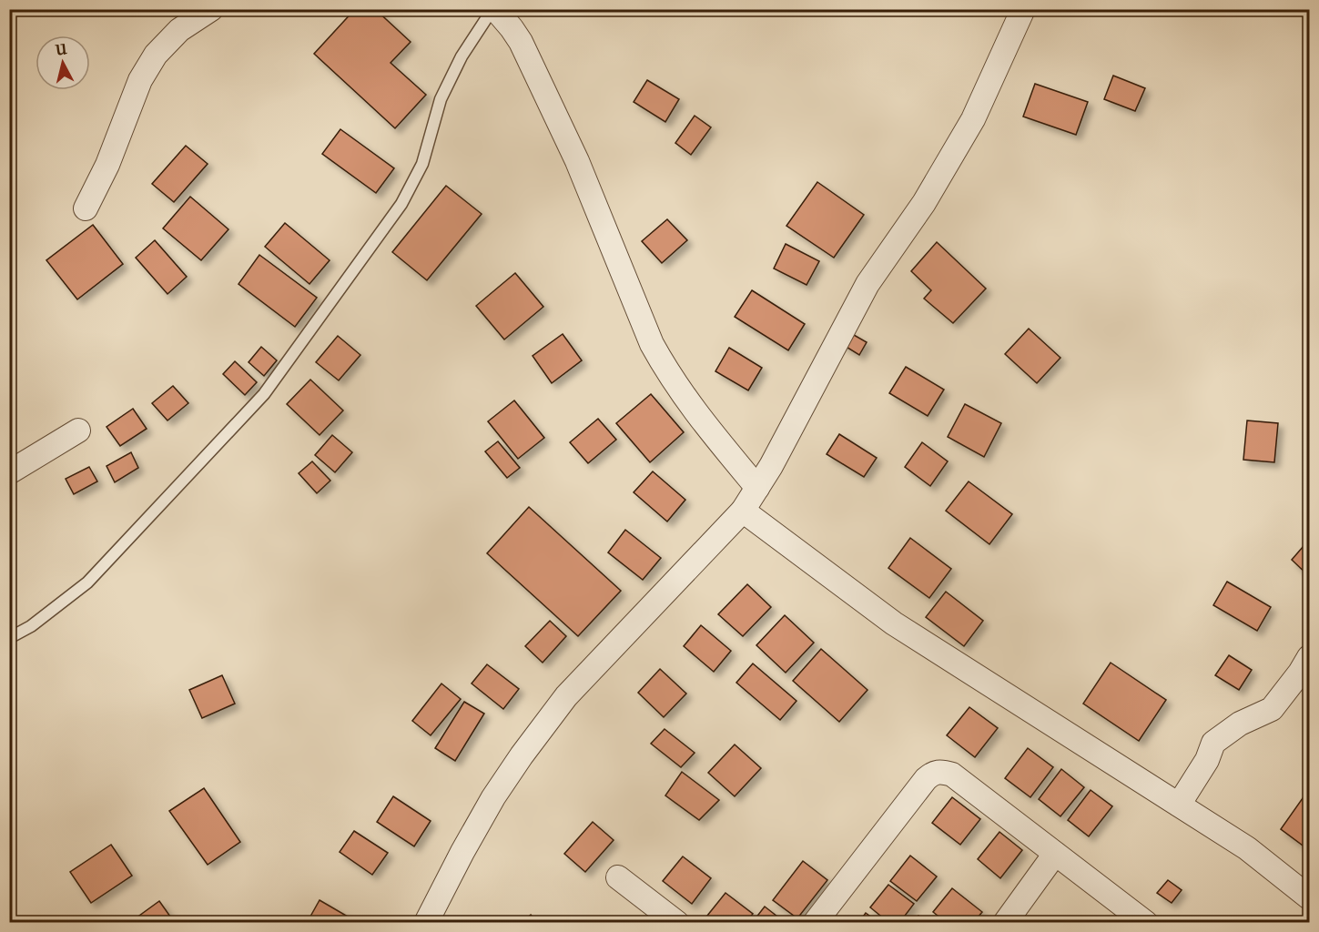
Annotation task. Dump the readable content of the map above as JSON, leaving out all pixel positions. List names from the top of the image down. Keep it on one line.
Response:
{"north":"top"}
